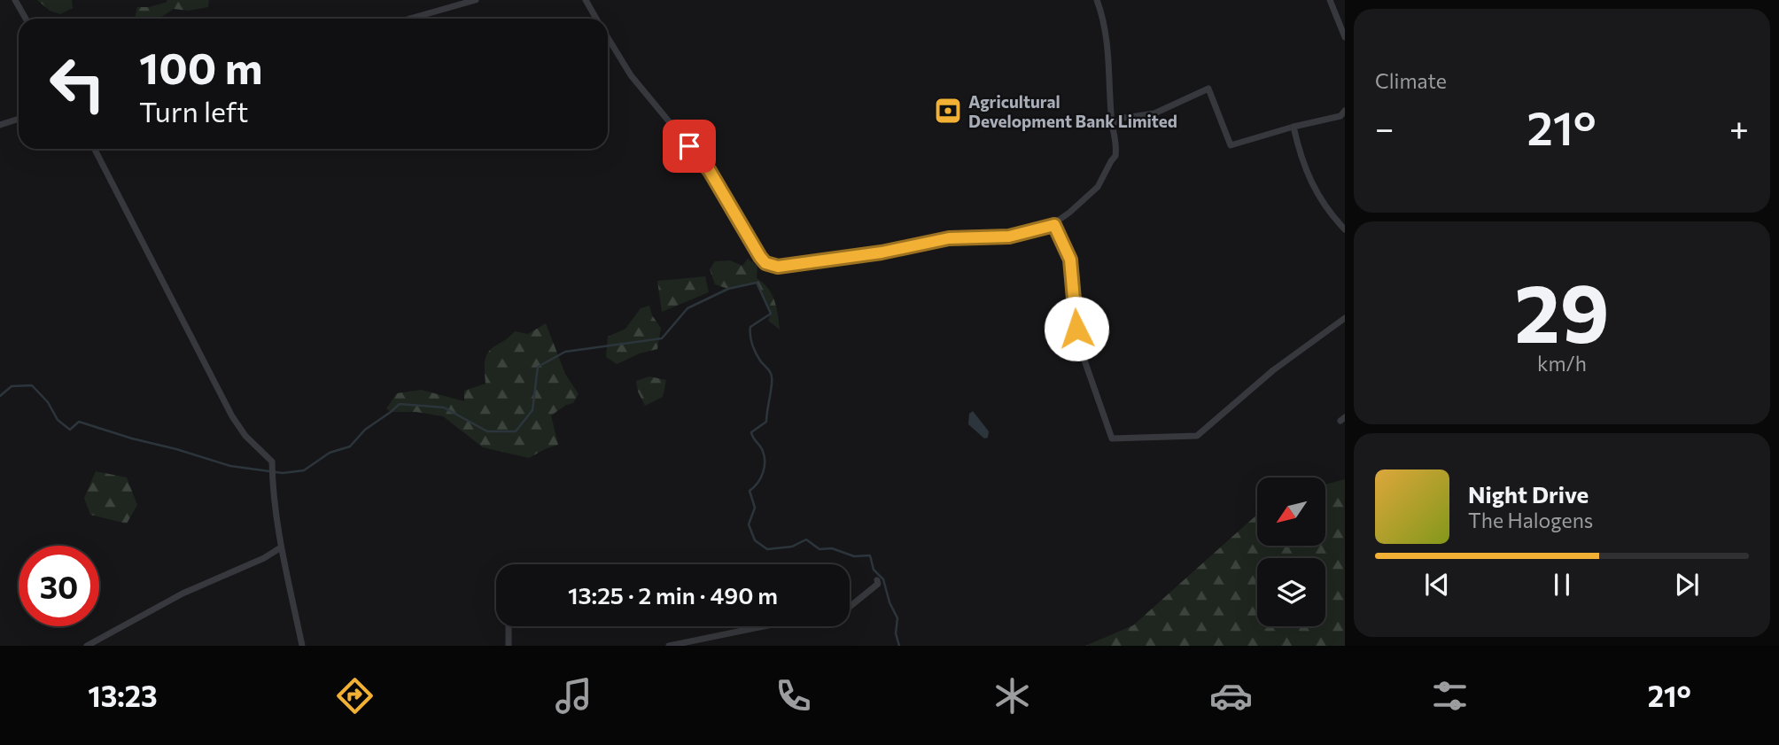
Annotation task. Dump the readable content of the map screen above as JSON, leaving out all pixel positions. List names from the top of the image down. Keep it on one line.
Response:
{"places":{"bank":["Agricultural Development Bank Limited"]},"north":"bottom left","page":{"tile":["Climate",["29","km/h"]],"turn":["100 m","Turn left"],"heat":["−","21°","+"],"song":["Night Drive","The Halogens"],"limit":"30","trip":"13:25 · 2 min · 490 m","tabs":["13:23","21°"]}}
